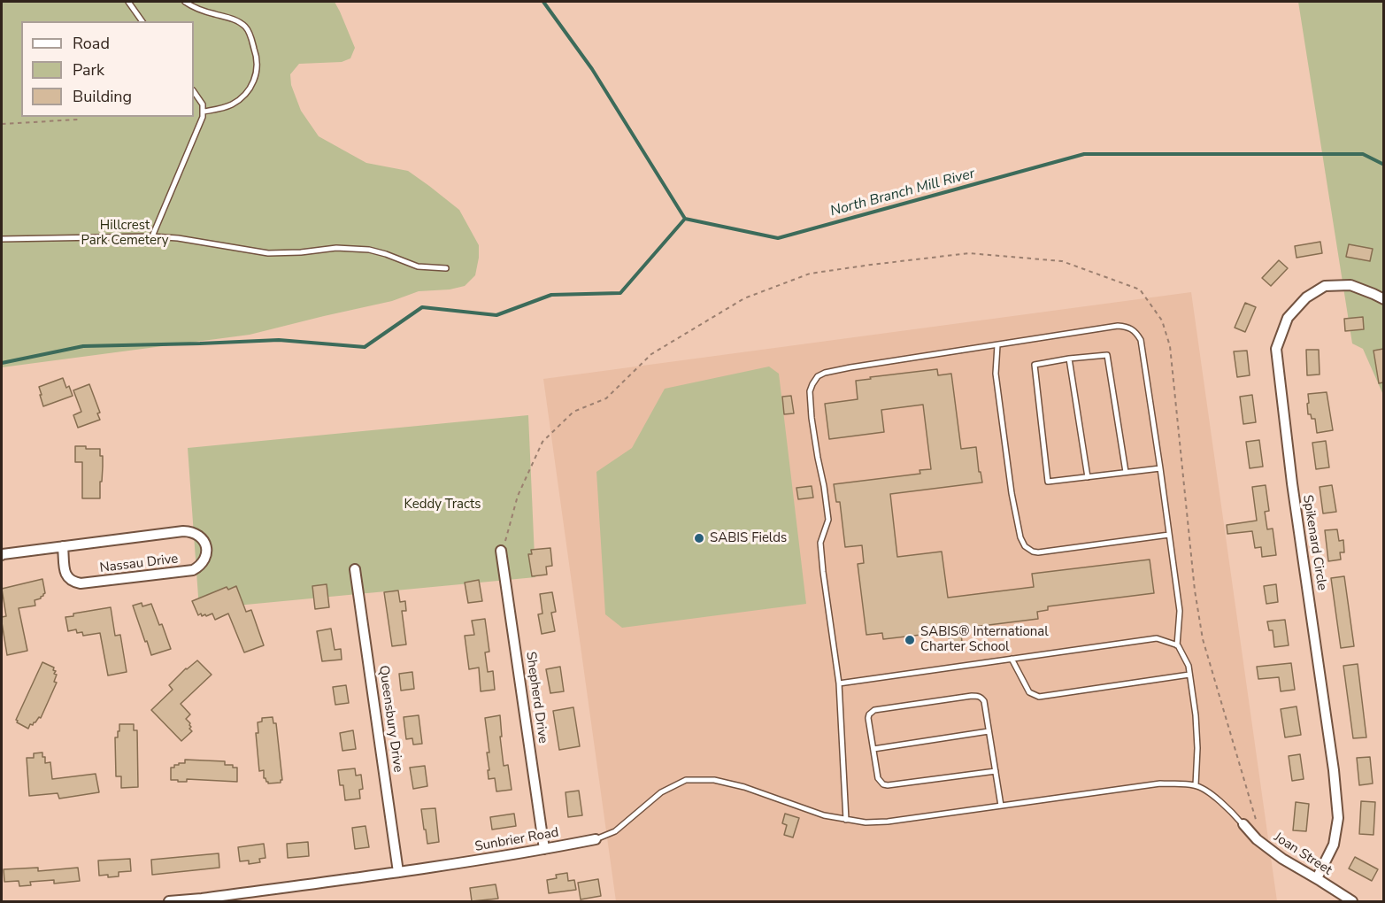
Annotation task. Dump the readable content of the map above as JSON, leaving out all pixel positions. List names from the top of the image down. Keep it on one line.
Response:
{"streets":{"street":["Spikenard Circle","Nassau Drive","Shepherd Drive","Queensbury Drive","Sunbrier Road","Joan Street"]},"crossings":[["Spikenard Circle","Joan Street"],["Shepherd Drive","Sunbrier Road"],["Queensbury Drive","Sunbrier Road"]],"water":["North Branch Mill River"],"parks":["Hillcrest Park Cemetery","Keddy Tracts"],"places":["SABIS Fields","SABIS® International Charter School"],"legend":["Road","Park","Building"]}
